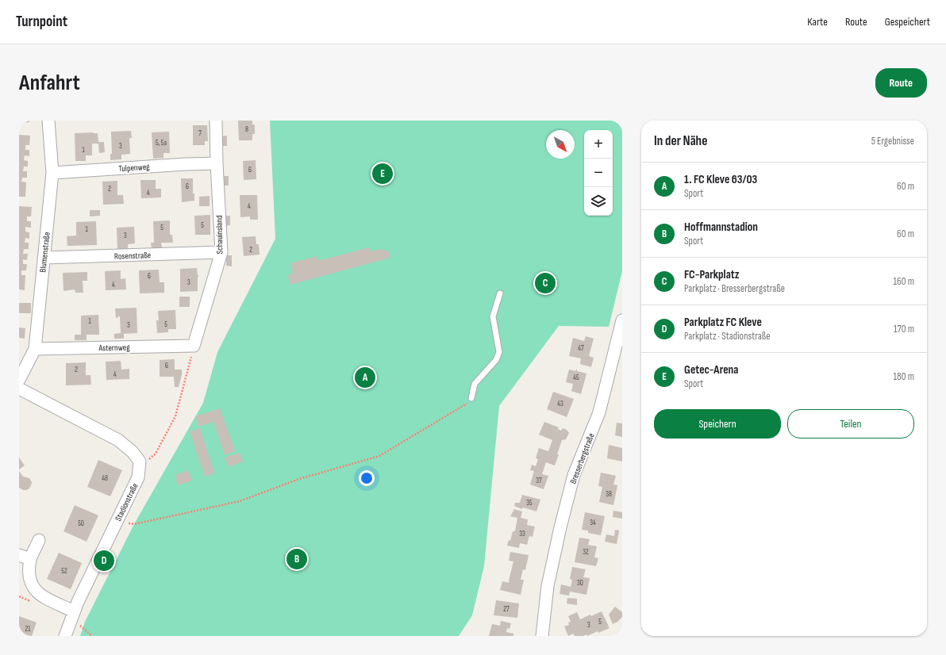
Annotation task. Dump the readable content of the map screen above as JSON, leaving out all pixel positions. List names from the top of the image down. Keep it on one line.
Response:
{"streets":{"street":["Tulpenweg","Schauinsland","Blumenstraße","Rosenstraße","Asternweg","Bresserbergstraße","Stadionstraße"]},"crossings":[["Tulpenweg","Schauinsland"],["Tulpenweg","Blumenstraße"],["Schauinsland","Rosenstraße"],["Schauinsland","Asternweg"],["Blumenstraße","Rosenstraße"],["Blumenstraße","Asternweg"]],"house_numbers":["8","7","5, 5a","3","1","6","6","2","4","4","5","5","1","3","2","6","3","4","1","5","3","47","6","2","4","45","43","48","37","38","35","34","50","33","32","52","30","27","5","3","21"],"north":"bottom right","page":{"header":"Turnpoint","nav":["Karte","Route","Gespeichert"],"buttons":["Route",["Speichern","Teilen"]],"title":"Anfahrt","heading":["In der Nähe","5 Ergebnisse"],"map_buttons":["+","−"],"pins":["E","C","A","B","D"],"list":[{"mark":"A","name":"1. FC Kleve 63/03","note":"Sport","value":"60 m"},{"mark":"B","name":"Hoffmannstadion","note":"Sport","value":"60 m"},{"mark":"C","name":"FC-Parkplatz","note":"Parkplatz · Bresserbergstraße","value":"160 m"},{"mark":"D","name":"Parkplatz FC Kleve","note":"Parkplatz · Stadionstraße","value":"170 m"},{"mark":"E","name":"Getec-Arena","note":"Sport","value":"180 m"}]}}
